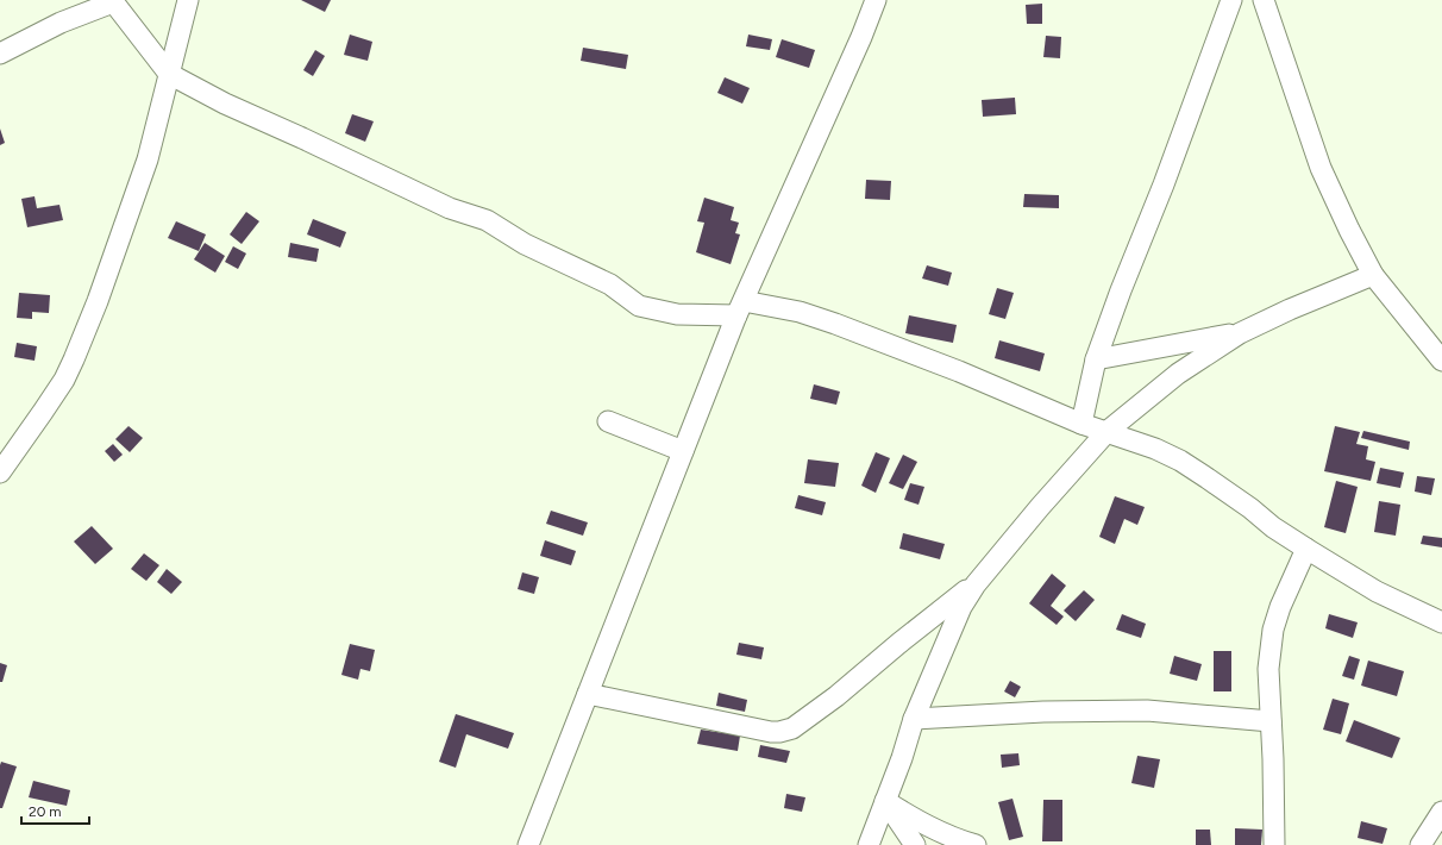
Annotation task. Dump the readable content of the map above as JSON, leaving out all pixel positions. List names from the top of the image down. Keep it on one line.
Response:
{"scale_bar":"20 m"}
